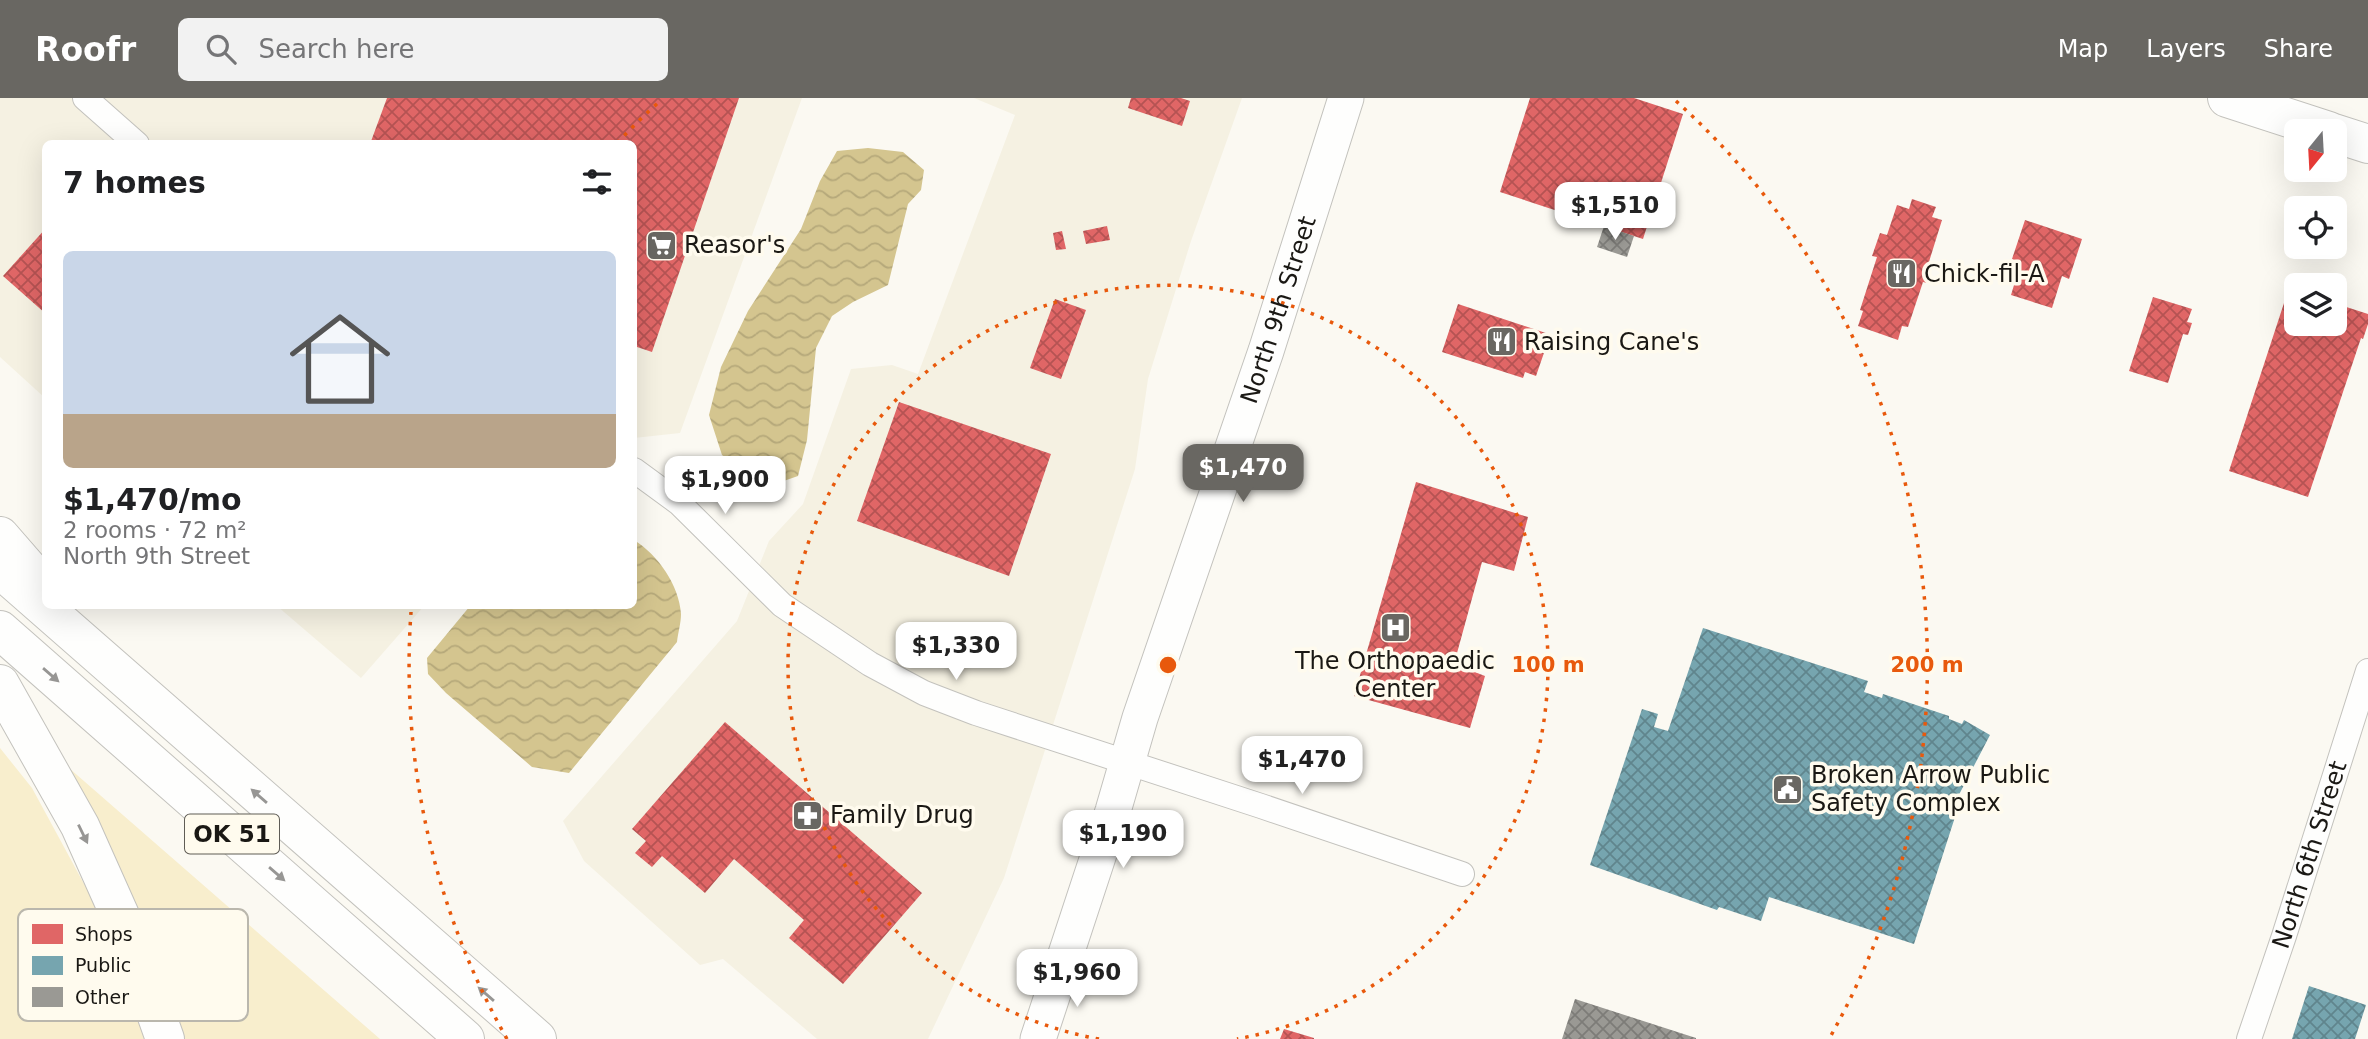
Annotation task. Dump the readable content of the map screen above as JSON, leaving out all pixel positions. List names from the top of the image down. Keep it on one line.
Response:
{"streets":{"main road":["North 9th Street","OK 51"],"street":["North 6th Street"]},"places":{"supermarket":["Reasor's"],"restaurant":["Chick-fil-A","Raising Cane's"],"hospital":["The Orthopaedic Center"],"public building":["Broken Arrow Public Safety Complex"],"pharmacy":["Family Drug"]},"legend":["Shops","Public","Other"],"north":"bottom","page":{"header":"Roofr","search":"Search here","nav":["Map","Layers","Share"],"heading":"7 homes","price":["$1,510","$1,470","$1,900","$1,330","$1,470","$1,190","$1,960"],"list":[{"name":"$1,470/mo","note":"2 rooms · 72 m² · North 9th Street"}]},"rings":["100 m","200 m"]}
